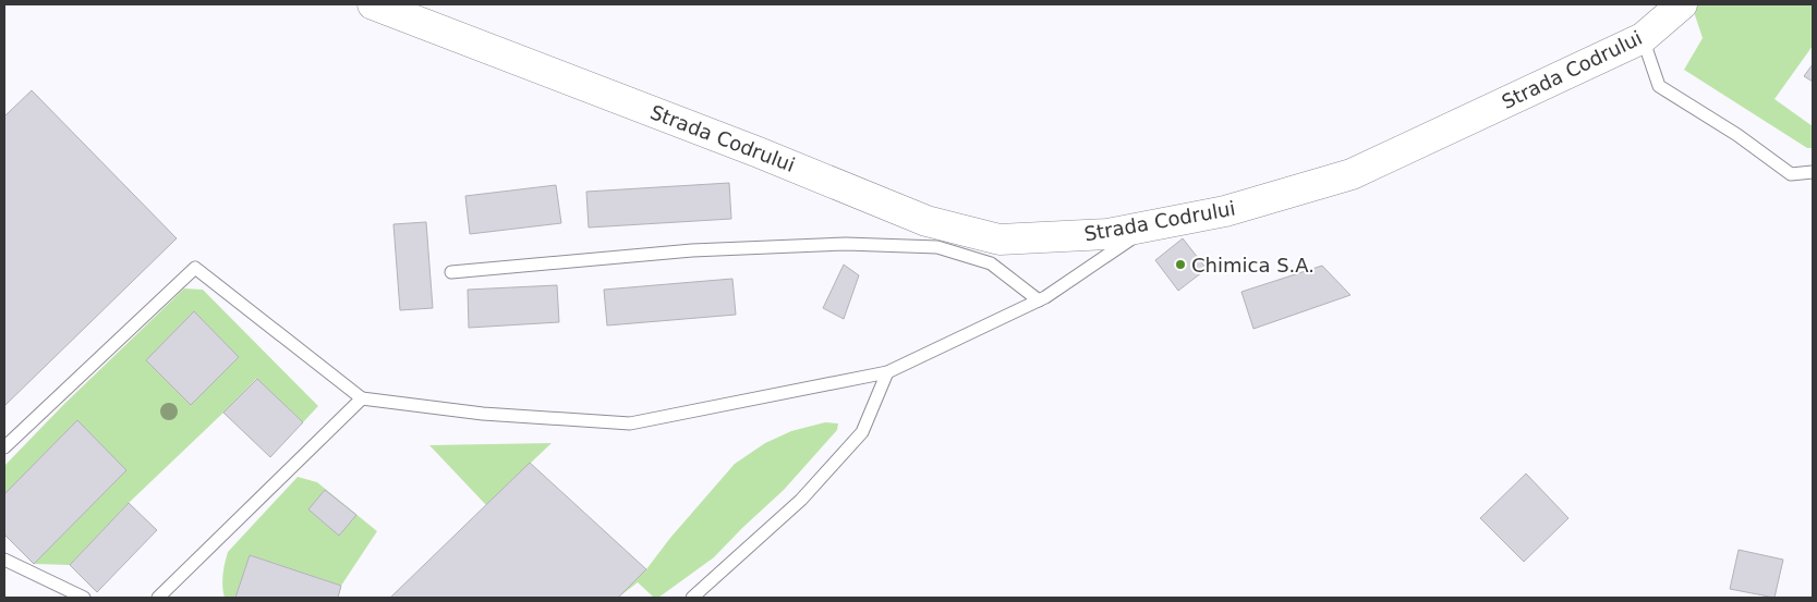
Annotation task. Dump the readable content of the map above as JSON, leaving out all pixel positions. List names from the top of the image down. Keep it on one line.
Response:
{"streets":{"street":["Strada Codrului"]},"places":["Chimica S.A."]}
